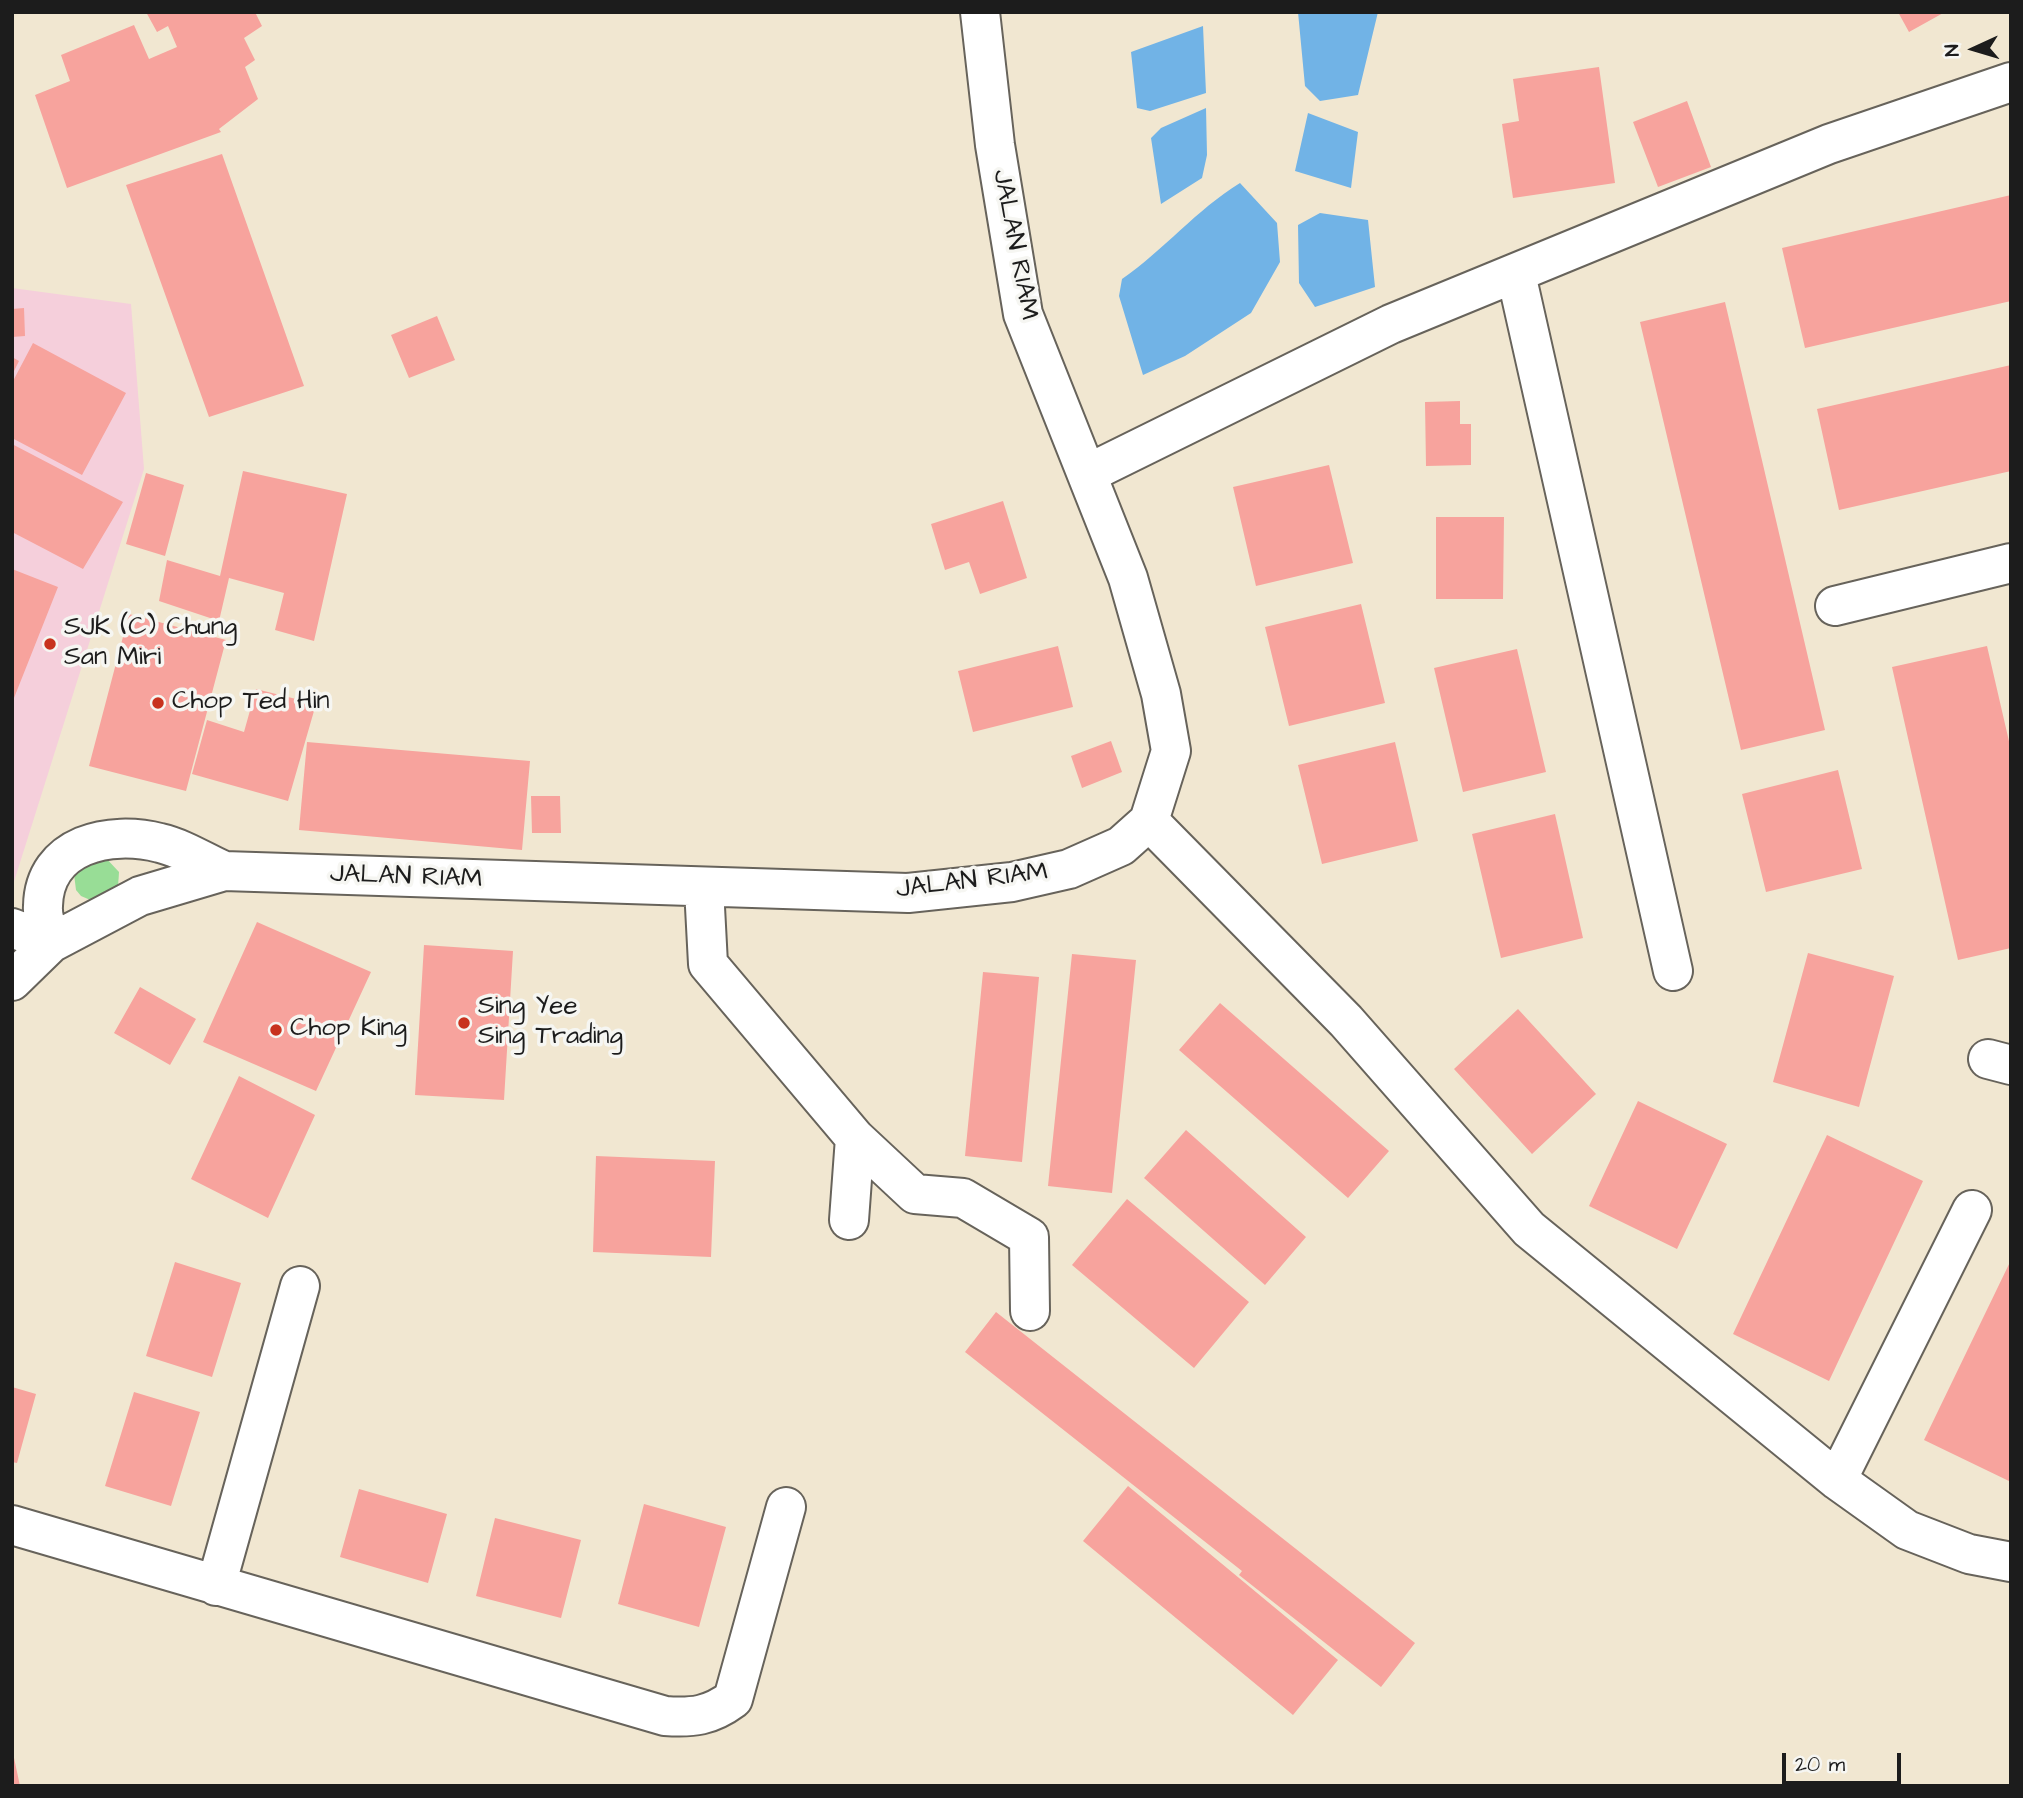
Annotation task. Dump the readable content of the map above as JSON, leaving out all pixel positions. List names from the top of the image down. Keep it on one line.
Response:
{"streets":{"street":["JALAN RIAM"]},"places":["SJK (C) Chung San Miri","Chop Ted Hin","Sing Yee Sing Trading","Chop King"],"scale_bar":"20 m","north":"left"}
